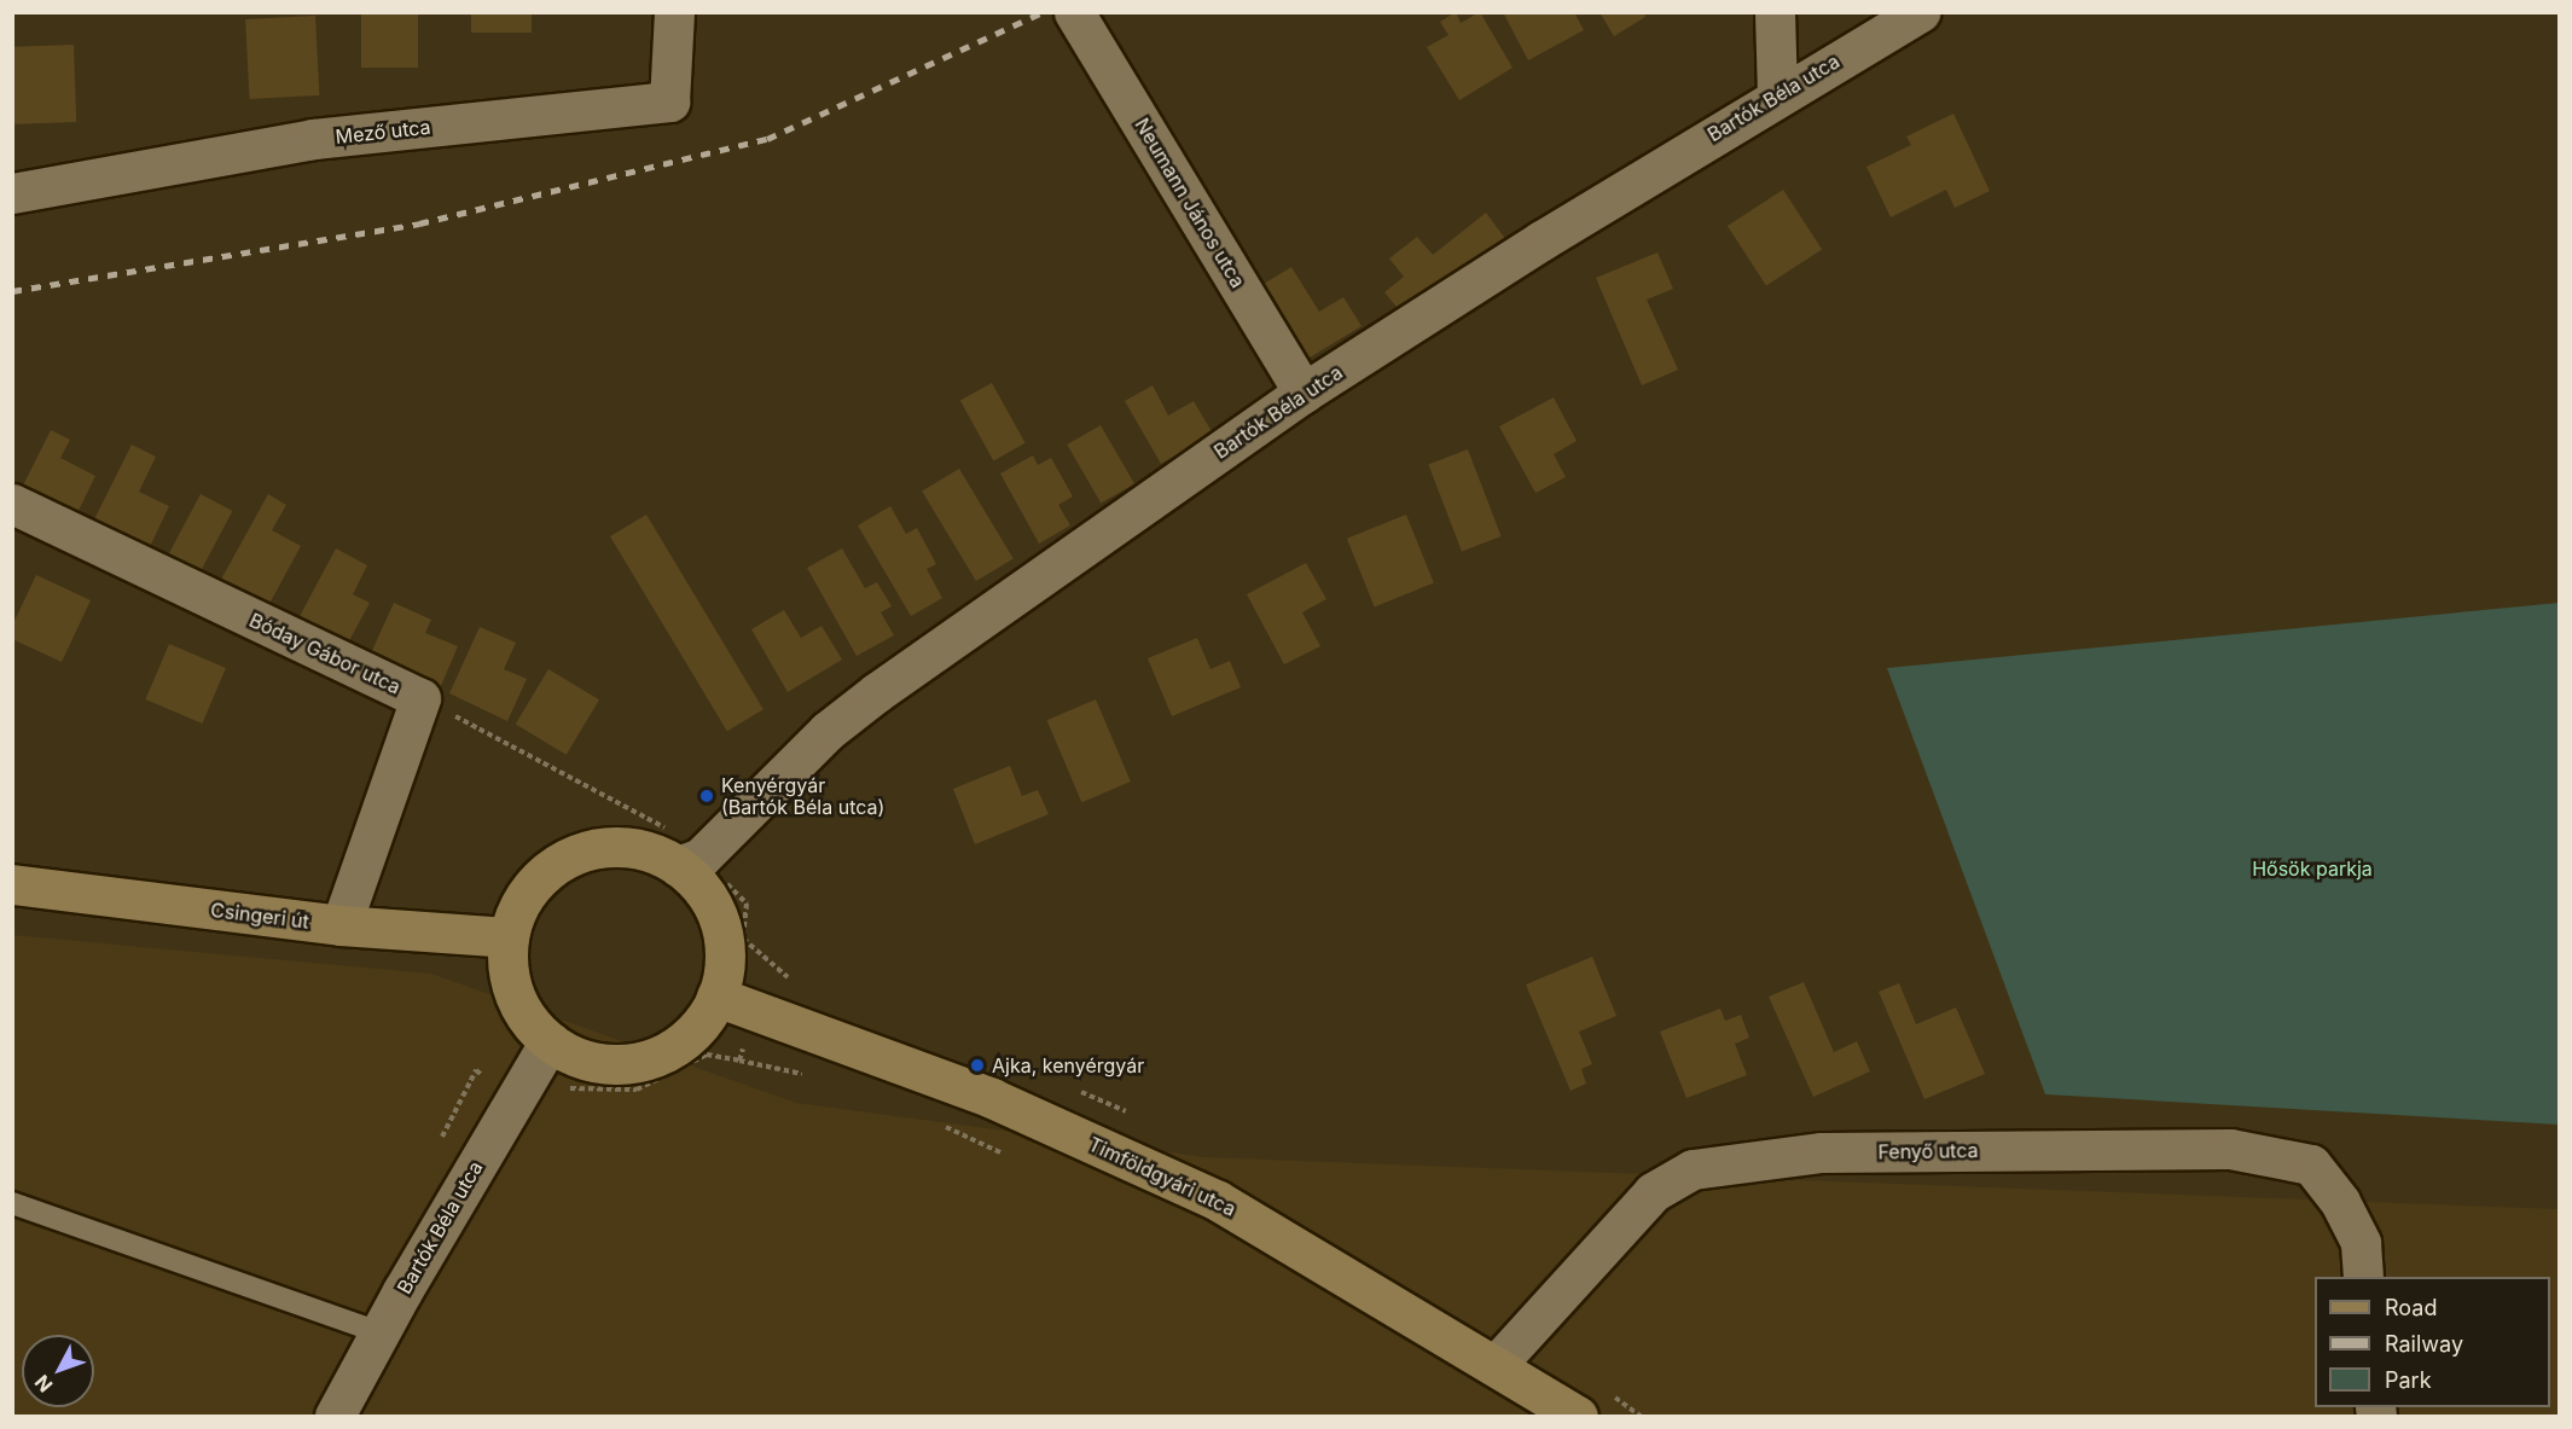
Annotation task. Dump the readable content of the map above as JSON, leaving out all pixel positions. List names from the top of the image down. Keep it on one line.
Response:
{"streets":{"main road":["Csingeri út","Timföldgyári utca"],"street":["Bartók Béla utca","Mező utca","Neumann János utca","Bóday Gábor utca","Fenyő utca"]},"crossings":[["Bartók Béla utca","Neumann János utca"],["Bartók Béla utca","Csingeri út"],["Bartók Béla utca","Timföldgyári utca"],["Bóday Gábor utca","Csingeri út"],["Csingeri út","Timföldgyári utca"],["Fenyő utca","Timföldgyári utca"]],"parks":["Hősök parkja"],"places":["Kenyérgyár (Bartók Béla utca)","Ajka, kenyérgyár"],"legend":["Road","Railway","Park"],"north":"bottom left"}
